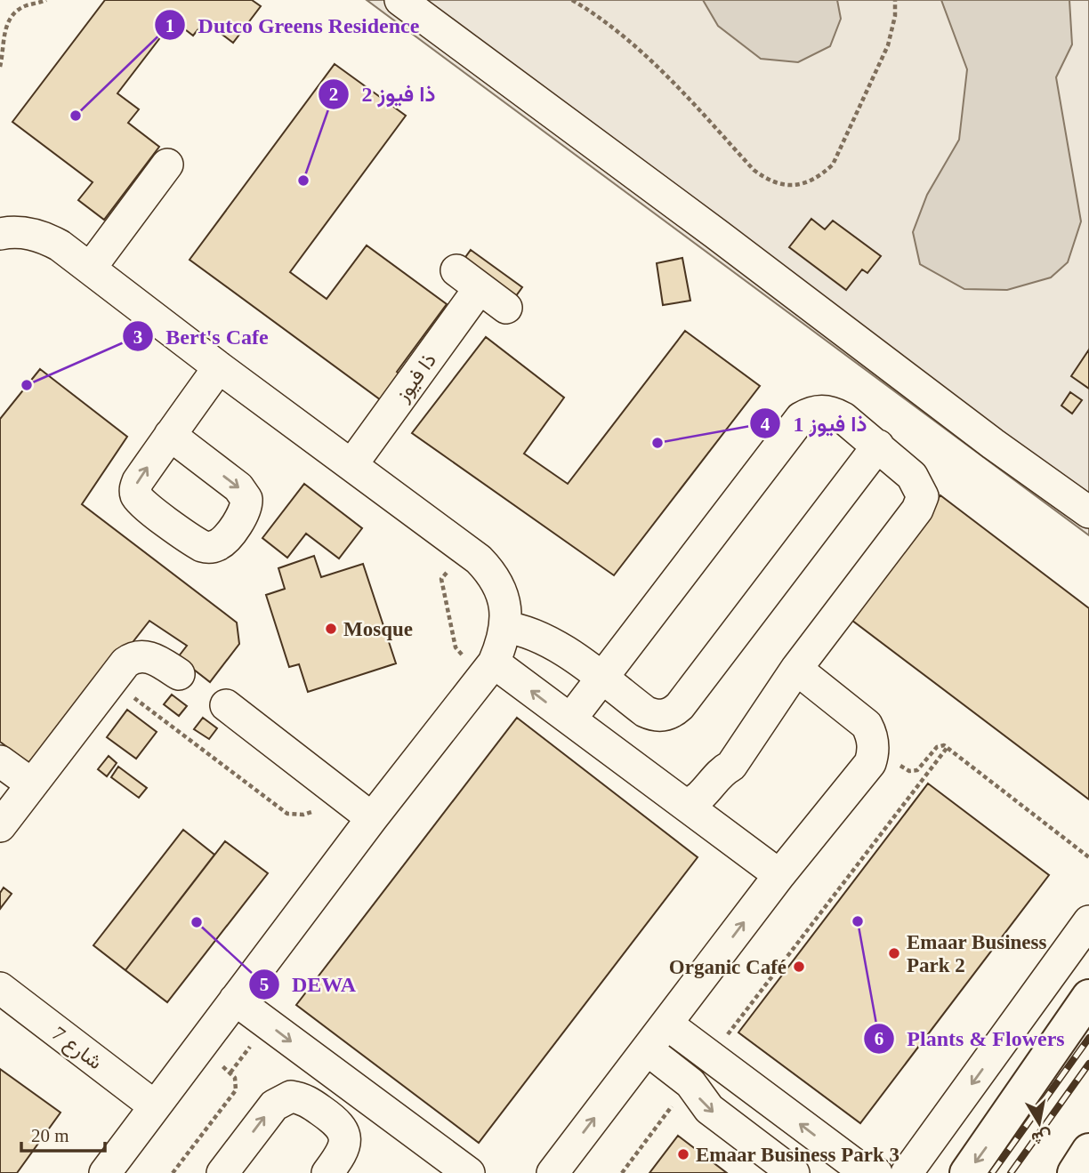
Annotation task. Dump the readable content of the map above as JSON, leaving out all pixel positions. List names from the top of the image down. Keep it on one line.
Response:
{"streets":{"street":["ذا فيوز","شارع 7"]},"places":["Dutco Greens Residence","ذا فيوز 2","Bert's Cafe","ذا فيوز 1","Mosque","Plants & Flowers","DEWA","Emaar Business Park 2","Organic Café","Emaar Business Park 3"],"scale_bar":"20 m","north":"bottom"}
